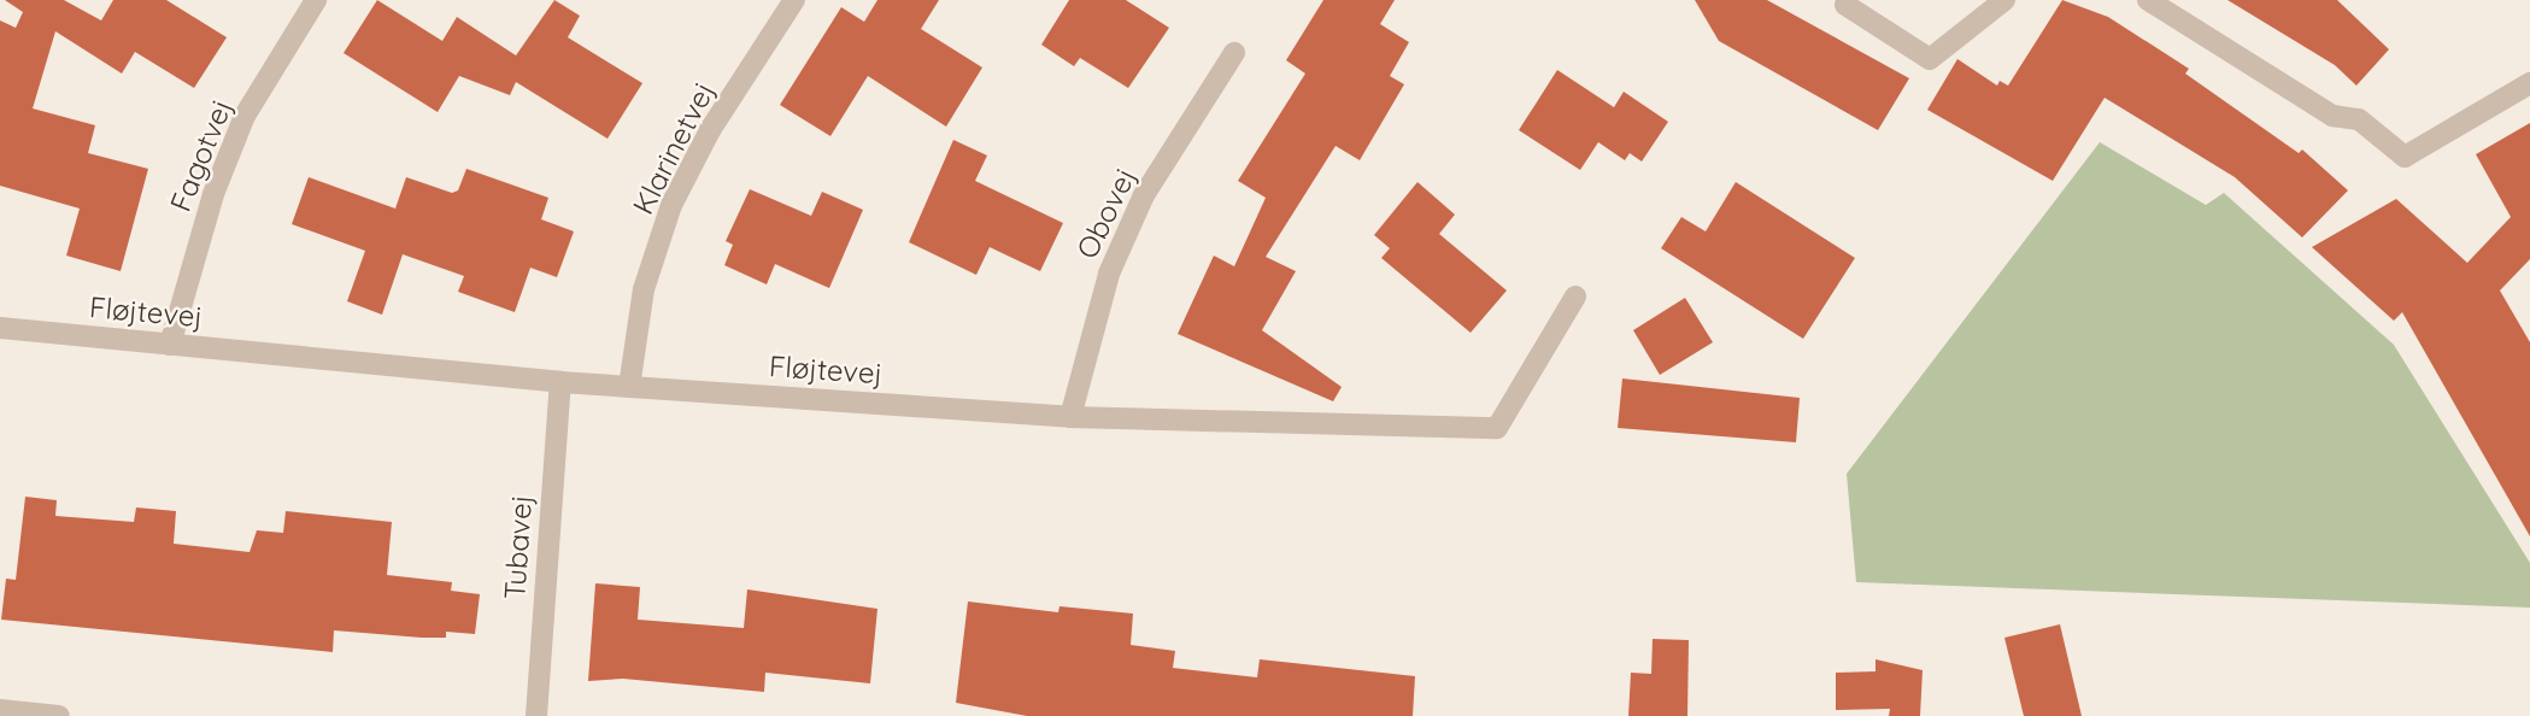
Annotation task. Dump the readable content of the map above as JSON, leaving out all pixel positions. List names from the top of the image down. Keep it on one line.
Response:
{"streets":{"street":["Klarinetvej","Fagotvej","Obovej","Fløjtevej","Tubavej"]},"crossings":[["Klarinetvej","Fløjtevej"],["Fagotvej","Fløjtevej"],["Obovej","Fløjtevej"],["Fløjtevej","Tubavej"]]}
